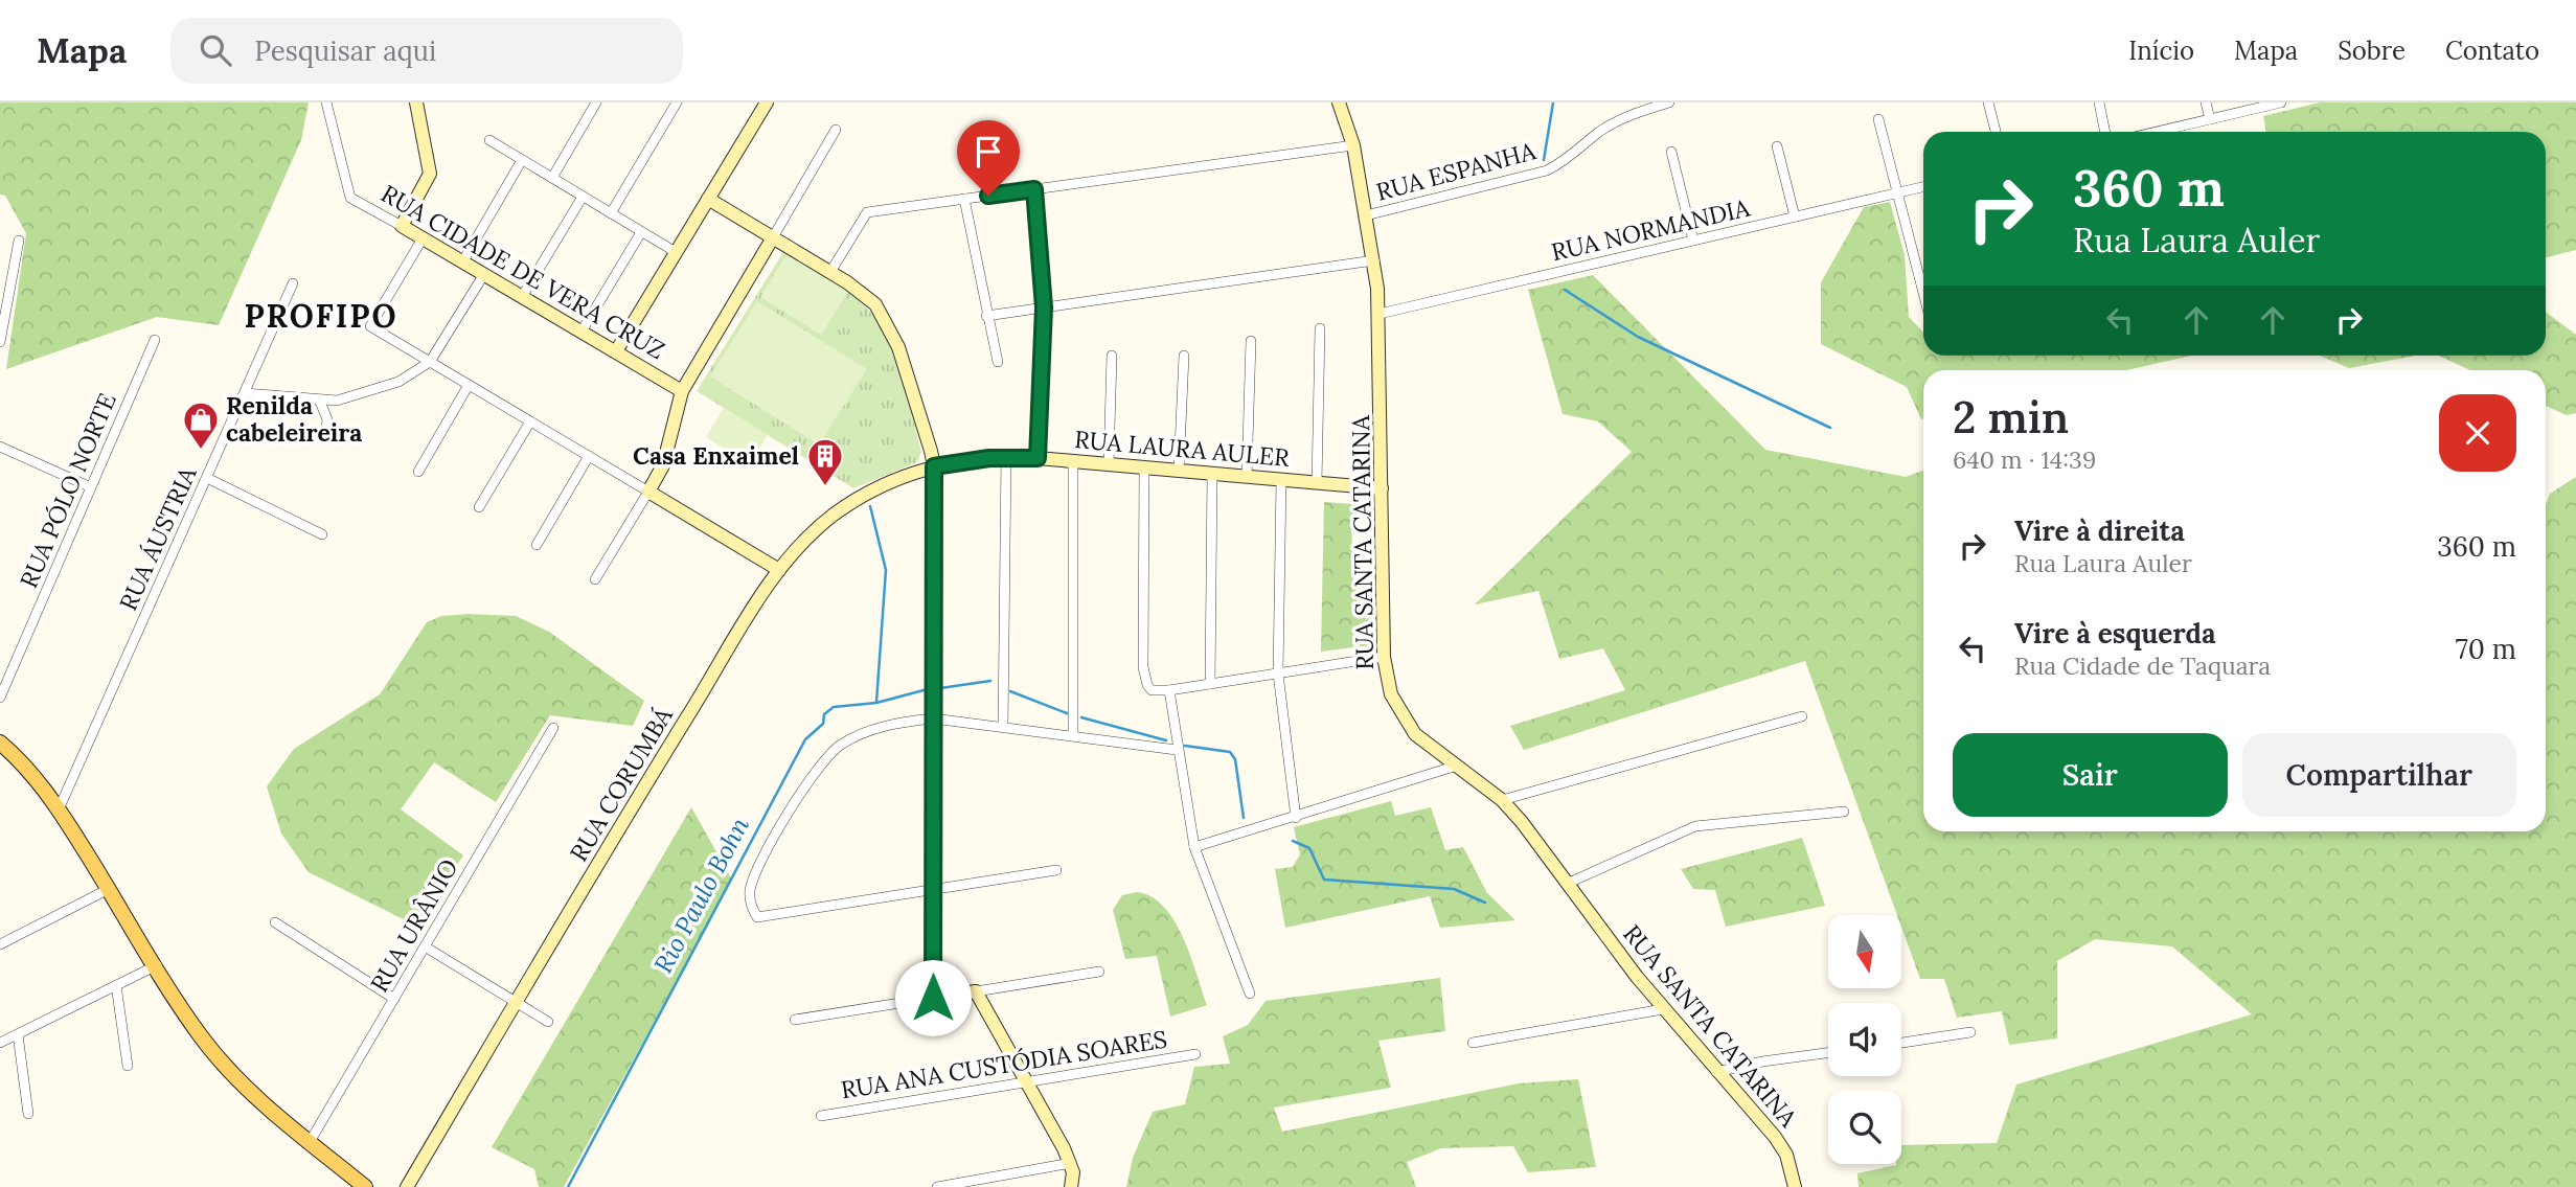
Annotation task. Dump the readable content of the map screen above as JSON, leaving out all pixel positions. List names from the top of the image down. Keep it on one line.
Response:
{"streets":{"street":["RUA ESPANHA","RUA NORMANDIA","RUA CIDADE DE VERA CRUZ","RUA LAURA AULER","RUA PÓLO NORTE","RUA ÁUSTRIA","RUA SANTA CATARINA","RUA CORUMBÁ","RUA URÂNIO","RUA ANA CUSTÓDIA SOARES"]},"crossings":[["RUA ESPANHA","RUA SANTA CATARINA"],["RUA NORMANDIA","RUA SANTA CATARINA"],["RUA LAURA AULER","RUA SANTA CATARINA"],["RUA LAURA AULER","RUA CORUMBÁ"]],"districts":["PROFIPO"],"water":["Rio Paulo Bohn"],"places":{"shop":["Renilda cabeleireira"],"building":["Casa Enxaimel"]},"north":"bottom","page":{"header":"Mapa","search":"Pesquisar aqui","nav":["Início","Mapa","Sobre","Contato"],"turn":["360 m","Rua Laura Auler"],"heading":["2 min","640 m · 14:39"],"list":[{"name":"Vire à direita","note":"Rua Laura Auler","value":"360 m"},{"name":"Vire à esquerda","note":"Rua Cidade de Taquara","value":"70 m"}],"buttons":["Sair","Compartilhar"]}}
